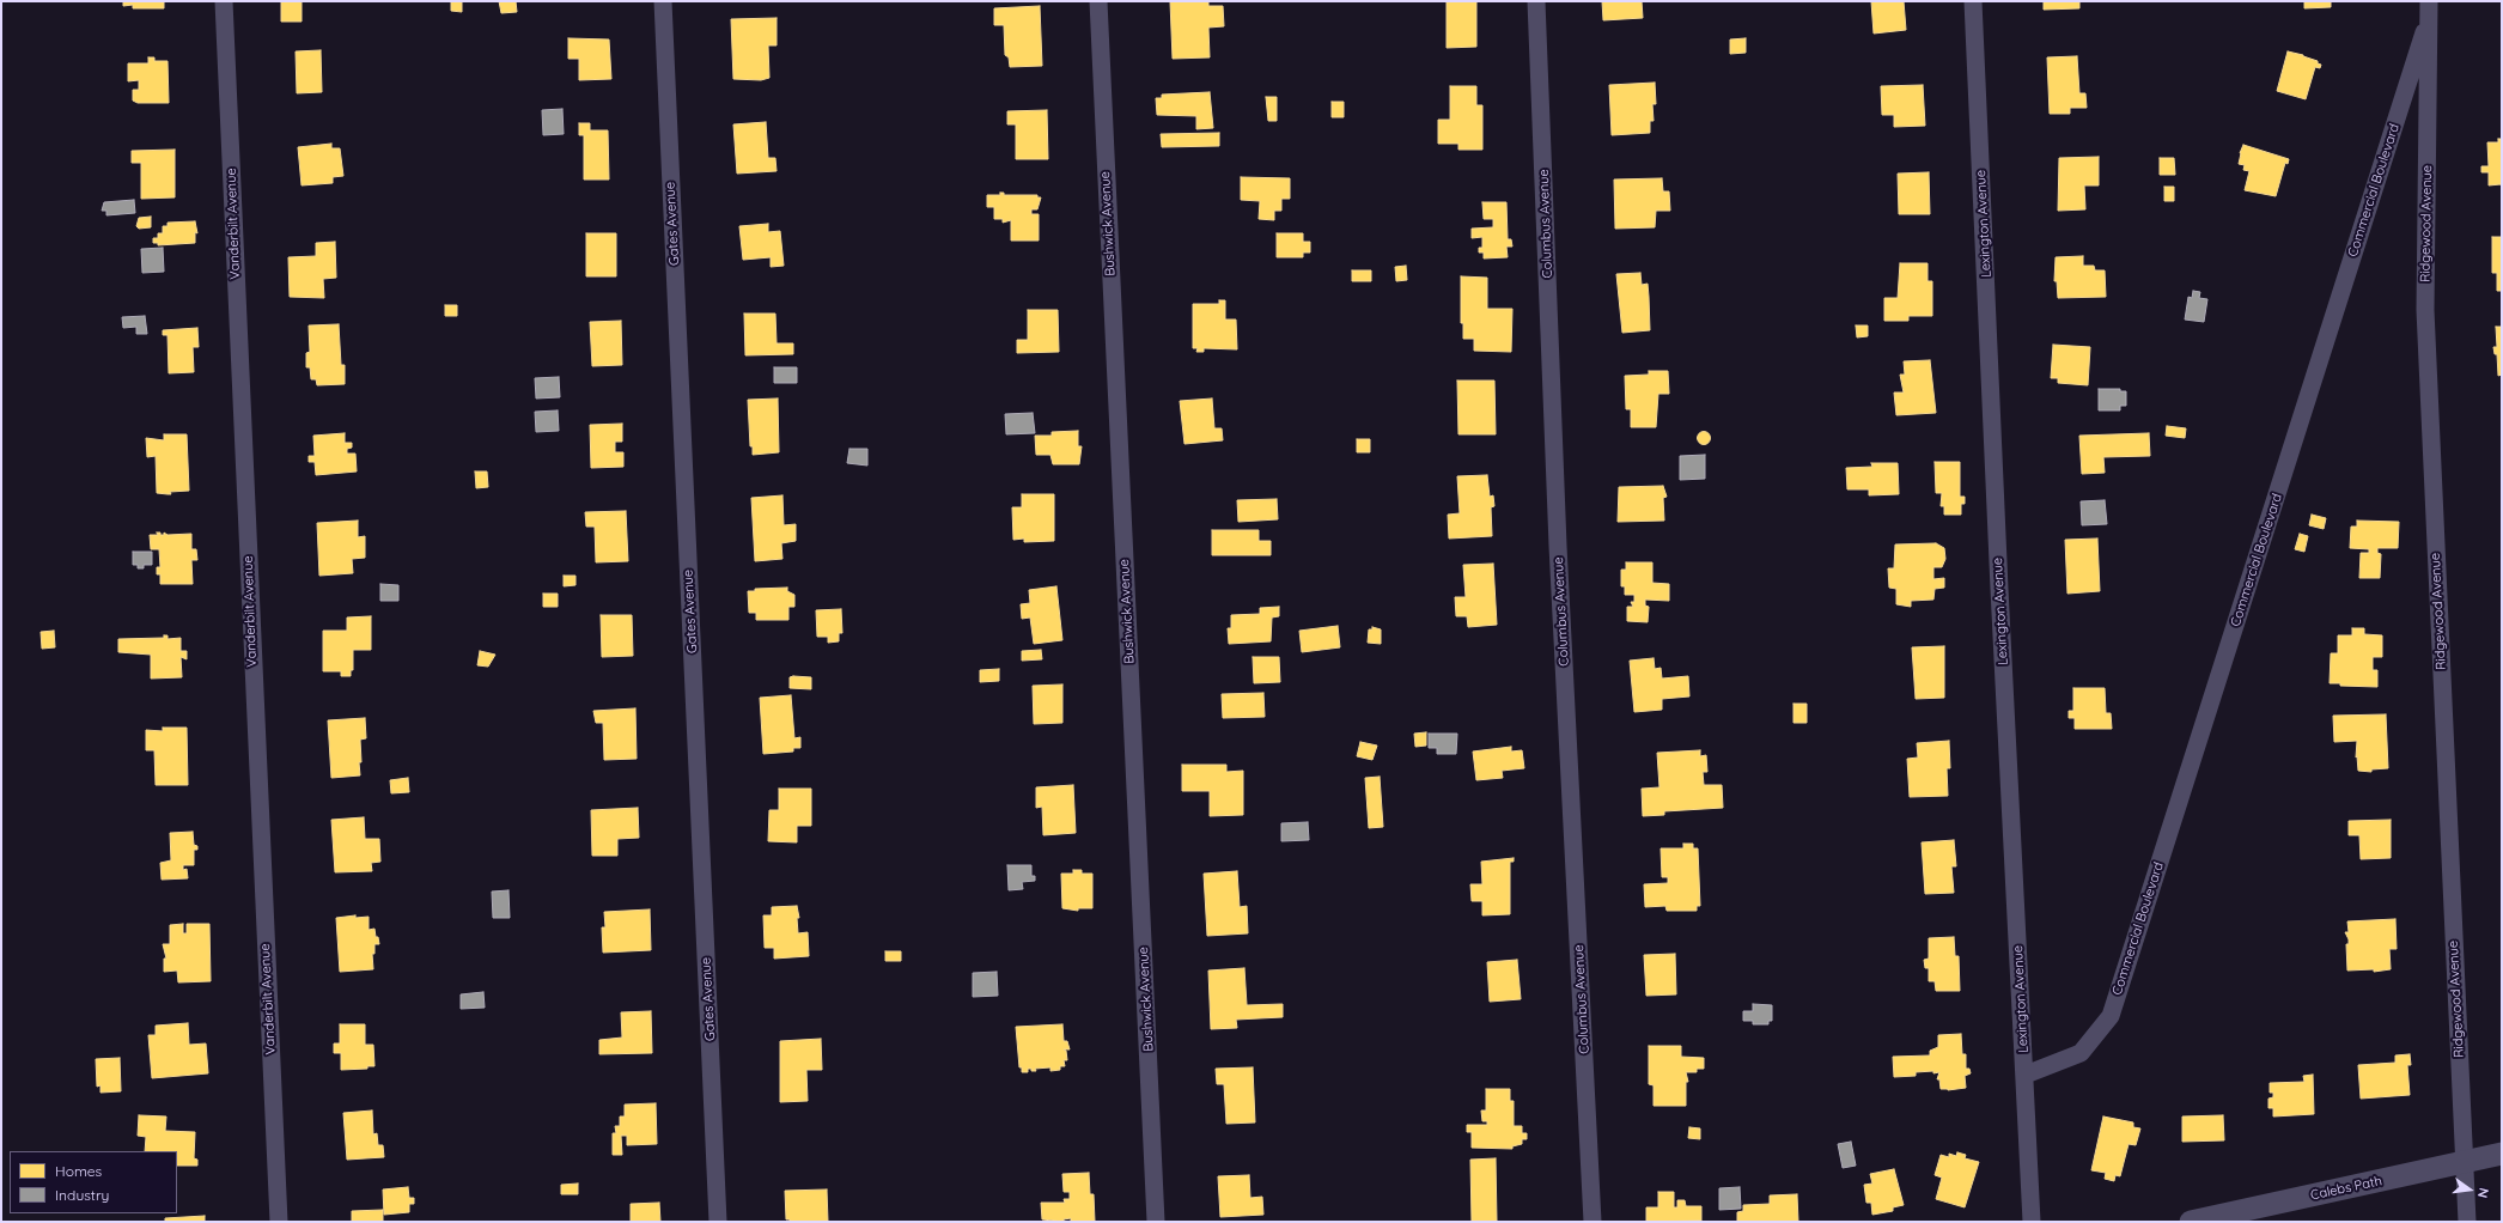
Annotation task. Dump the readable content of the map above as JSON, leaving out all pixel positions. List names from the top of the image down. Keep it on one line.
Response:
{"streets":{"street":["Commercial Boulevard","Vanderbilt Avenue","Gates Avenue","Bushwick Avenue","Columbus Avenue","Lexington Avenue","Ridgewood Avenue","Calebs Path"]},"crossings":[["Commercial Boulevard","Lexington Avenue"],["Commercial Boulevard","Ridgewood Avenue"],["Ridgewood Avenue","Calebs Path"]],"legend":["Homes","Industry"],"north":"right"}
